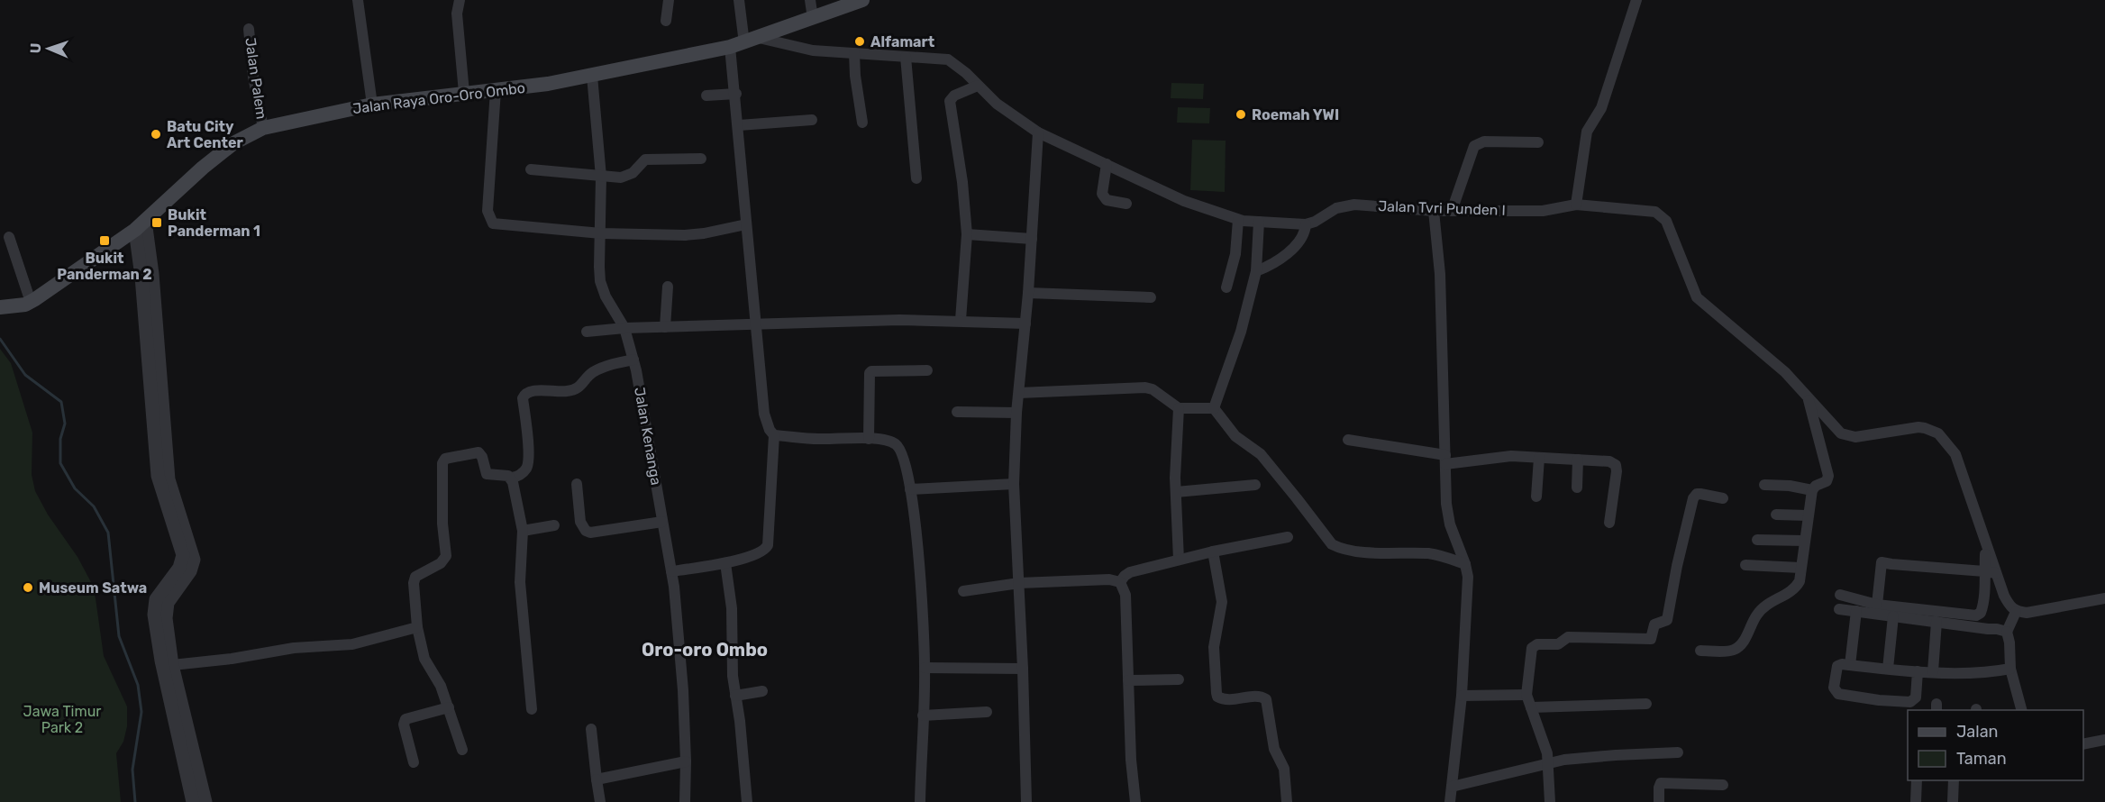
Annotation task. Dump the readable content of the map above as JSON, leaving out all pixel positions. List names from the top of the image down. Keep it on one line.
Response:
{"streets":{"main road":["Jalan Raya Oro-Oro Ombo"],"street":["Jalan Palem","Jalan Tvri Punden I","Jalan Kenanga"]},"crossings":[["Jalan Palem","Jalan Raya Oro-Oro Ombo"],["Jalan Raya Oro-Oro Ombo","Jalan Tvri Punden I"],["Jalan Raya Oro-Oro Ombo","Jalan Kenanga"]],"districts":["Oro-oro Ombo"],"parks":["Jawa Timur Park 2"],"places":{"other":["Alfamart","Roemah YWI","Batu City Art Center","Museum Satwa"],"transit":["Bukit Panderman 1","Bukit Panderman 2"]},"legend":["Jalan","Taman"],"north":"left"}
